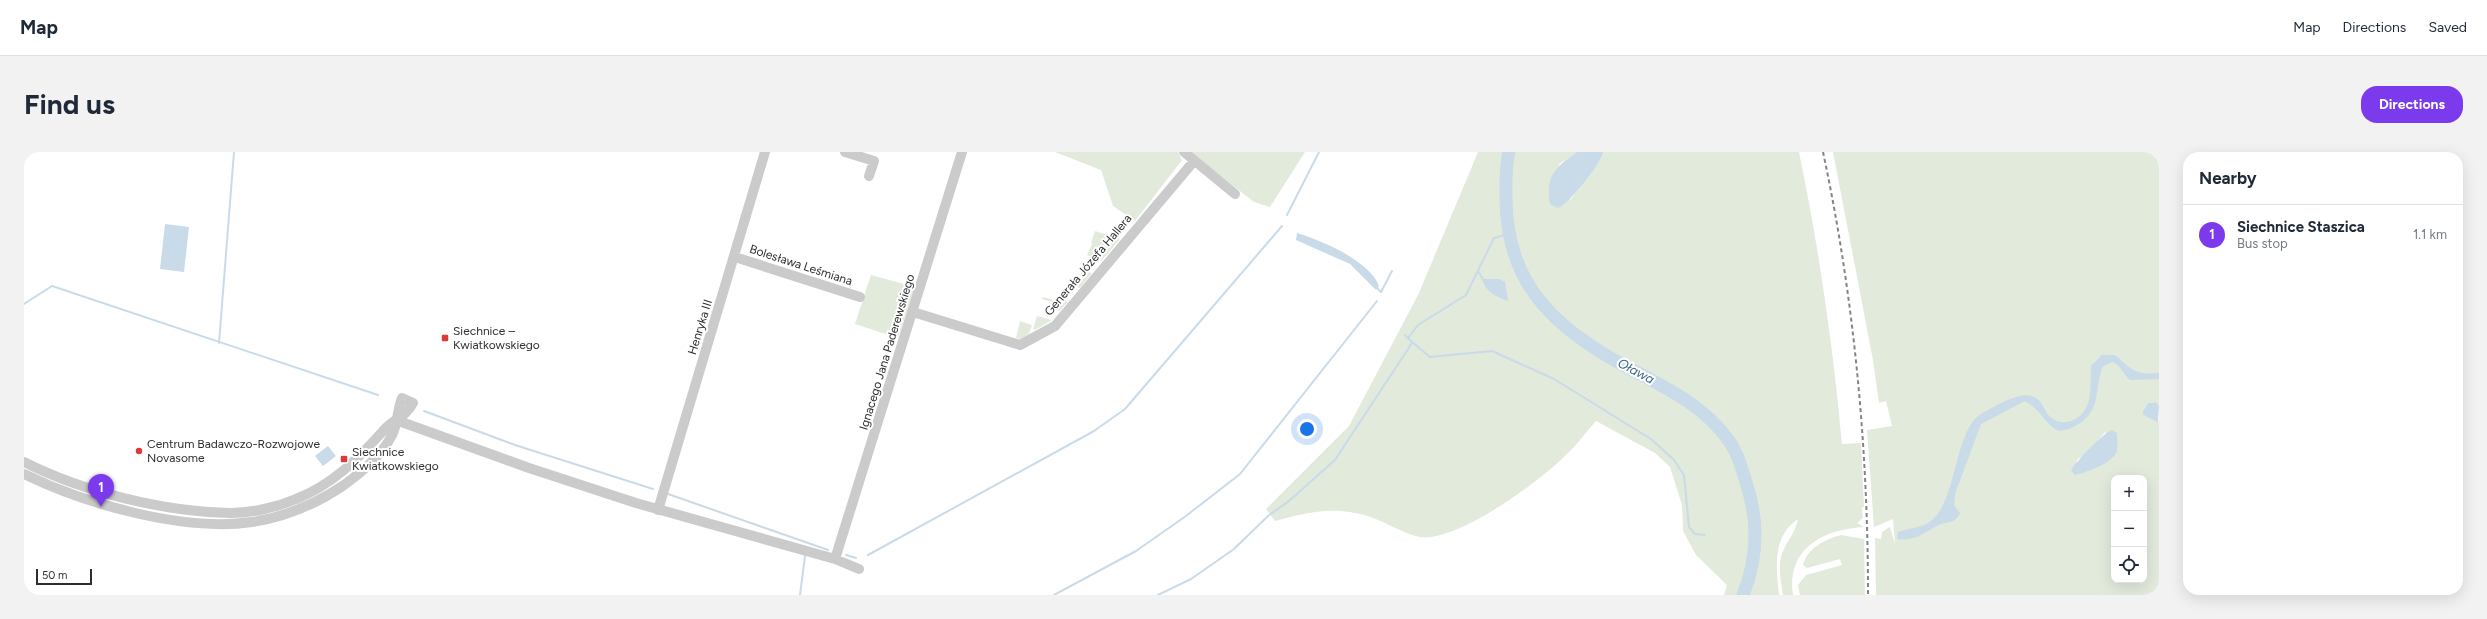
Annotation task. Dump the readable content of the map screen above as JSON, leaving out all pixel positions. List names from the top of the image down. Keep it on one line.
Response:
{"streets":{"street":["Bolesława Leśmiana","Generała Józefa Hallera","Henryka III","Ignacego Jana Paderewskiego"]},"crossings":[["Bolesława Leśmiana","Henryka III"],["Generała Józefa Hallera","Ignacego Jana Paderewskiego"]],"water":["Oława"],"places":{"transit":["Siechnice – Kwiatkowskiego","Siechnice Kwiatkowskiego"],"other":["Centrum Badawczo-Rozwojowe Novasome"]},"scale_bar":"50 m","page":{"header":"Map","nav":["Map","Directions","Saved"],"buttons":"Directions","title":"Find us","heading":"Nearby","list":[{"mark":"1","name":"Siechnice Staszica","note":"Bus stop","value":"1.1 km"}],"pins":"1","map_buttons":["+","−"],"scale":"50 m"}}
